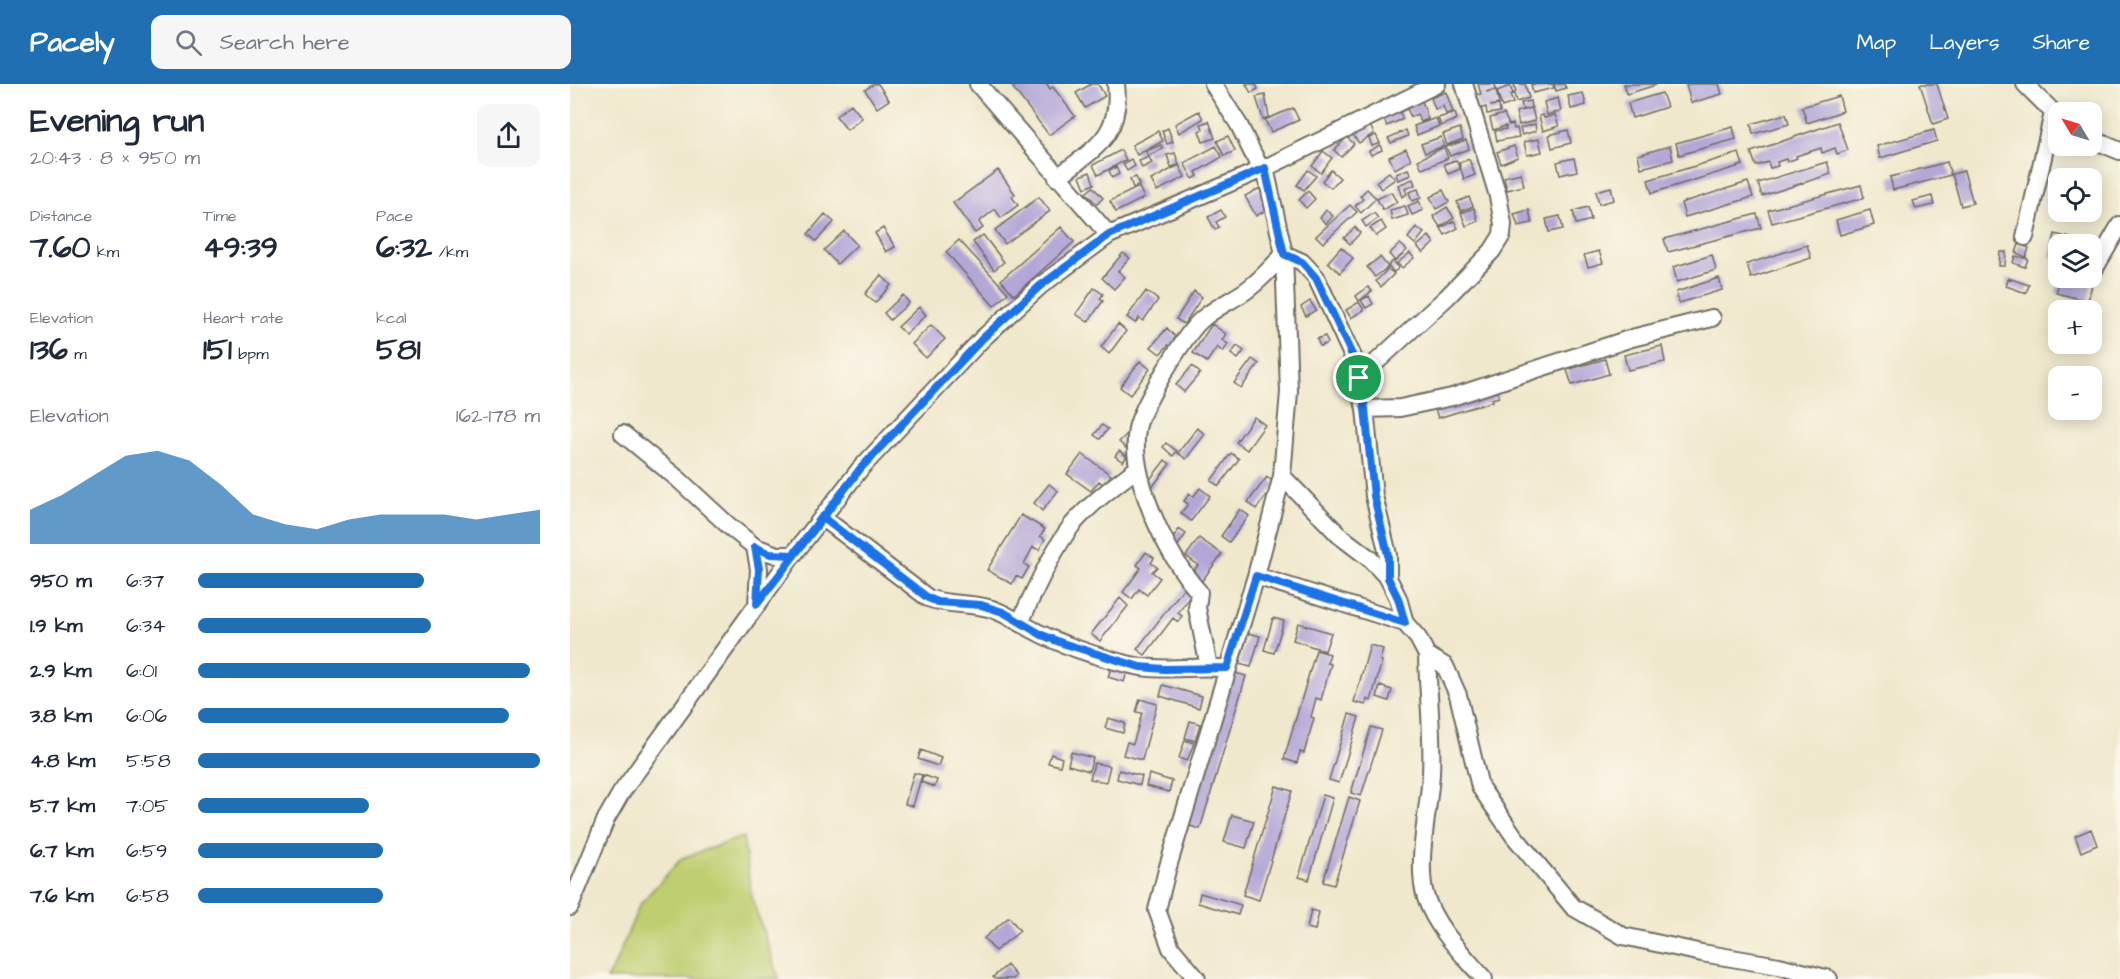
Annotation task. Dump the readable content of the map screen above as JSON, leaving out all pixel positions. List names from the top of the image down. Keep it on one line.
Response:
{"north":"top left","page":{"header":"Pacely","search":"Search here","nav":["Map","Layers","Share"],"heading":["Evening run","20:43 · 8 × 950 m"],"map_buttons":["+","−"],"stats":[["Distance","7.60 km"],["Time","49:39"],["Pace","6:32 /km"],["Elevation","136 m"],["Heart rate","151 bpm"],["kcal","581"]],"chart":["Elevation","162–178 m"],"list":[{"name":"950 m","note":"6:37"},{"name":"1.9 km","note":"6:34"},{"name":"2.9 km","note":"6:01"},{"name":"3.8 km","note":"6:06"},{"name":"4.8 km","note":"5:58"},{"name":"5.7 km","note":"7:05"},{"name":"6.7 km","note":"6:59"},{"name":"7.6 km","note":"6:58"}]}}
